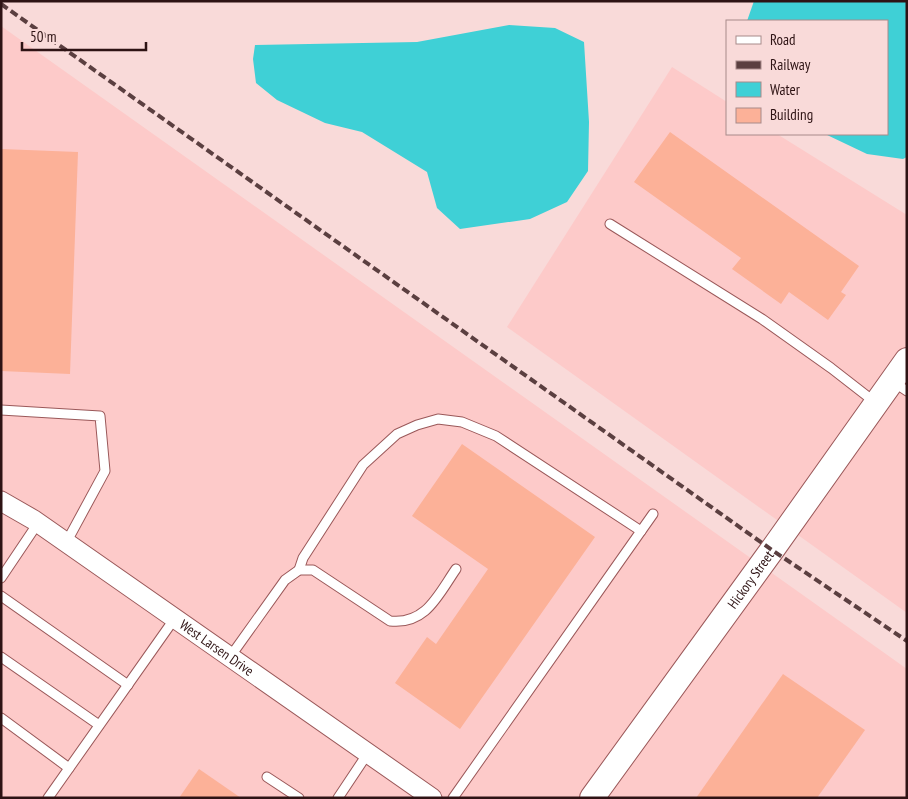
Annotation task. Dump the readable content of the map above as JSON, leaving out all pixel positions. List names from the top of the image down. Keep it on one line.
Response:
{"streets":{"street":["Hickory Street","West Larsen Drive"]},"legend":["Road","Railway","Water","Building"],"scale_bar":"50 m"}
